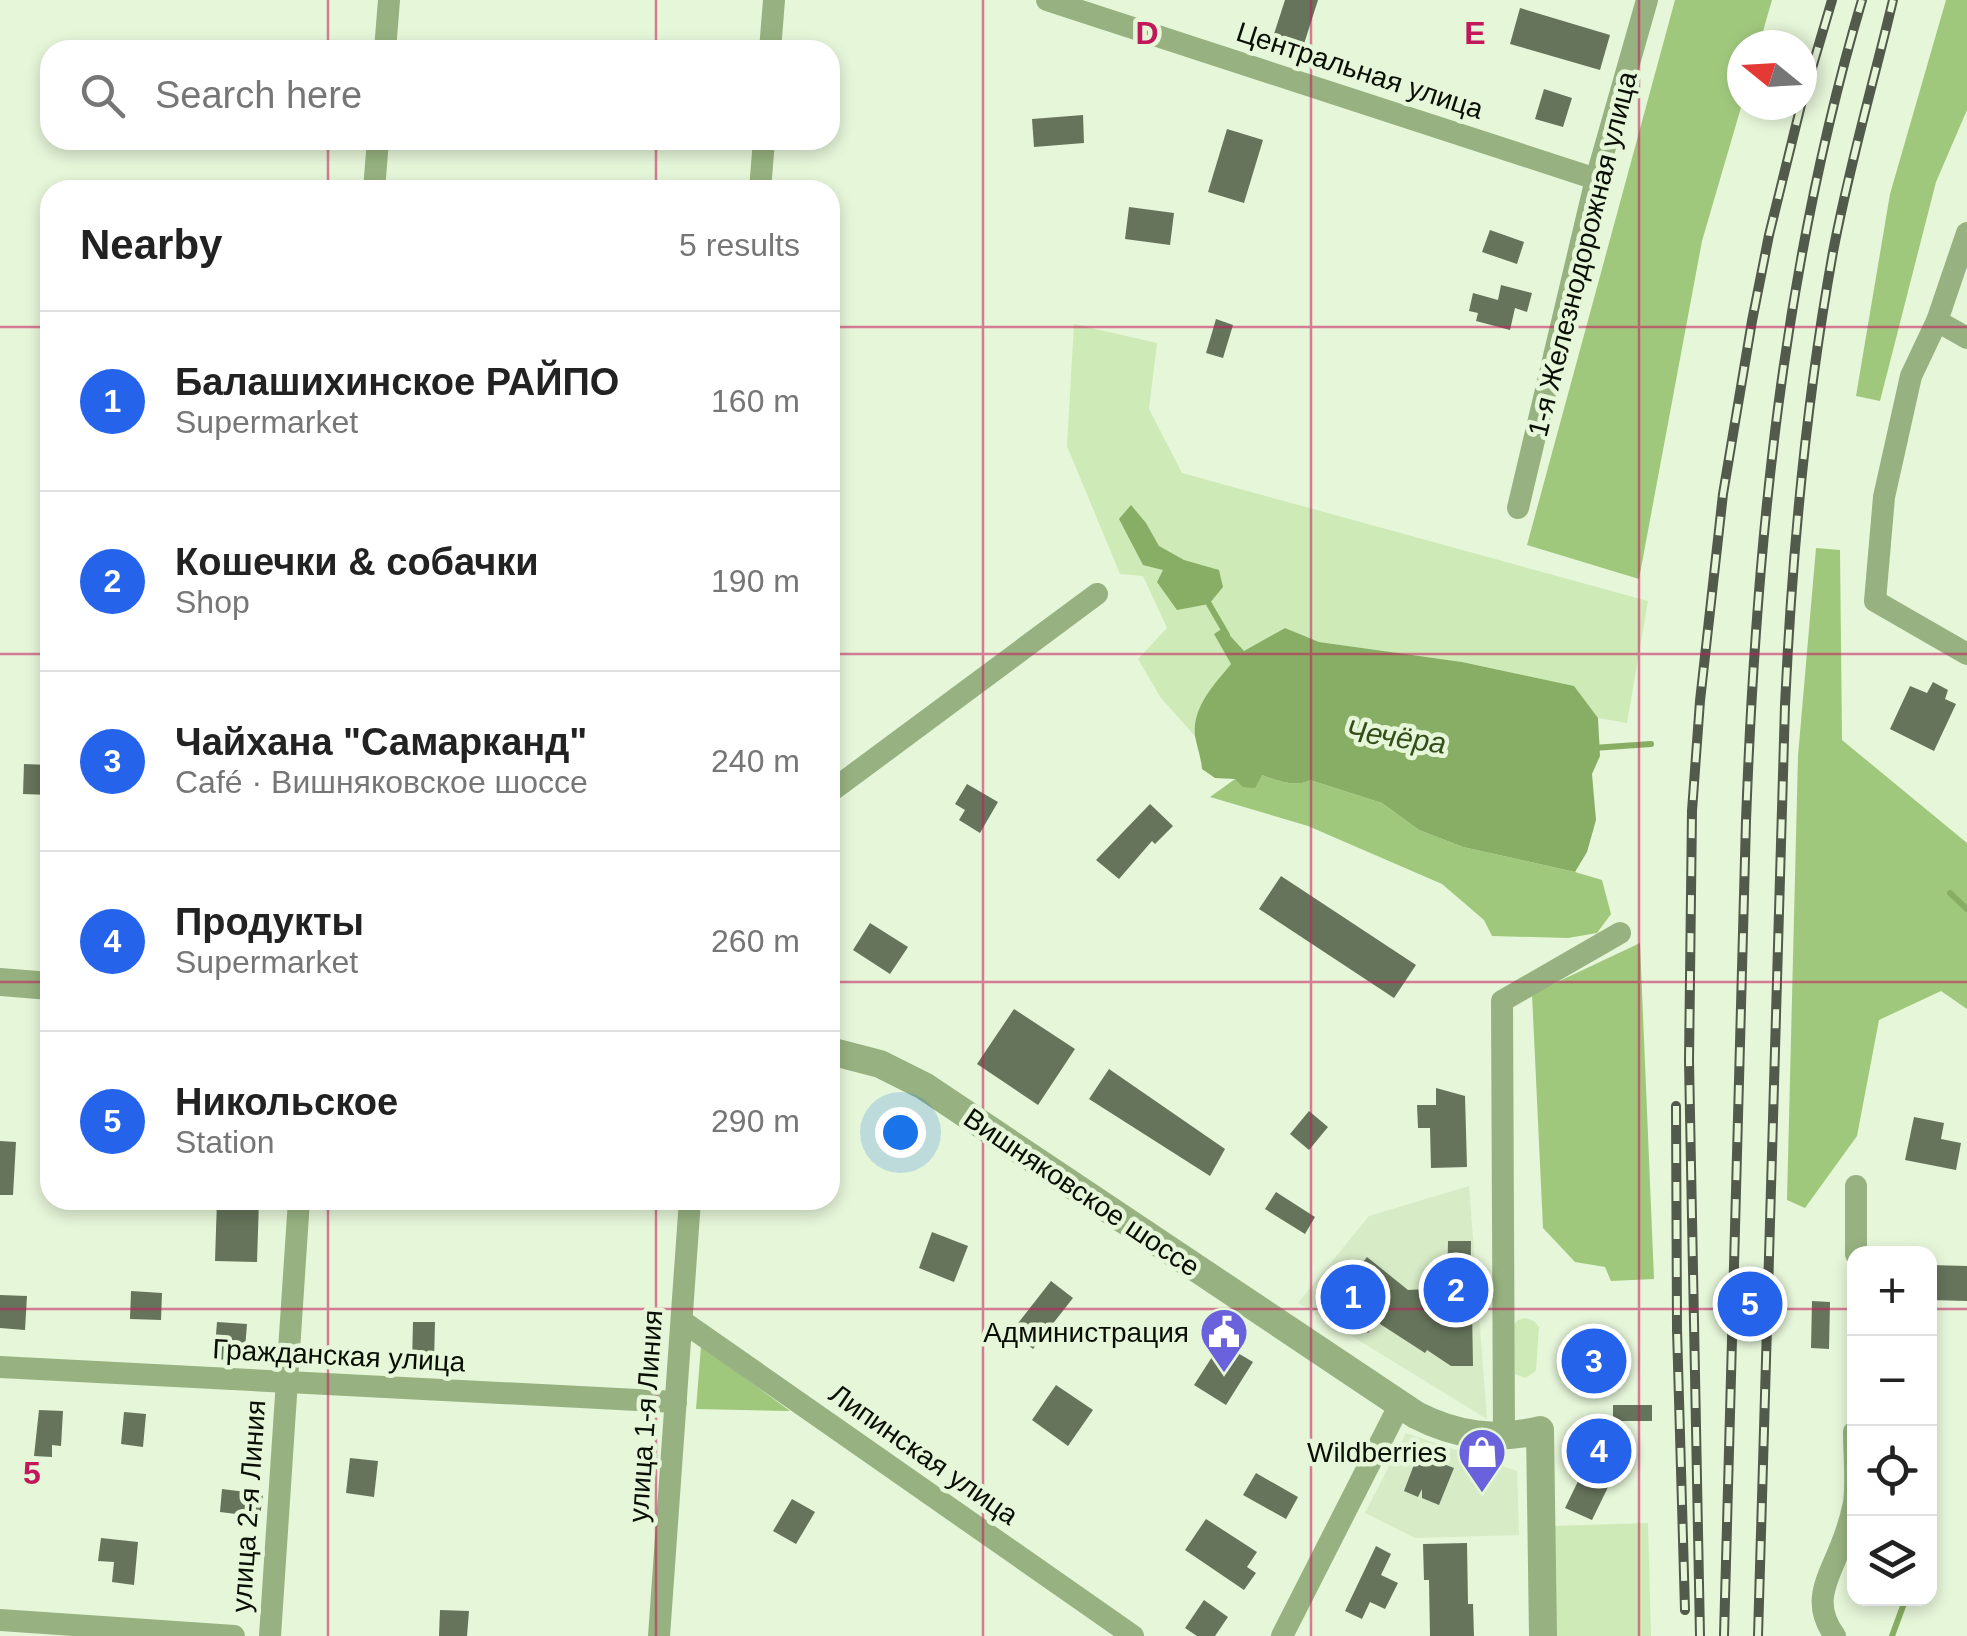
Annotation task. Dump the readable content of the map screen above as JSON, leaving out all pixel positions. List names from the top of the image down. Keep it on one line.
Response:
{"streets":{"street":["Центральная улица","1-я Железнодорожная улица","Вишняковское шоссе","Гражданская улица","улица 1-я Линия","Липинская улица","улица 2-я Линия"]},"crossings":[["Центральная улица","1-я Железнодорожная улица"],["Гражданская улица","улица 1-я Линия"],["Гражданская улица","улица 2-я Линия"],["улица 1-я Линия","Липинская улица"]],"water":["Чечёра"],"places":{"public building":["Администрация"],"shop":["Wildberries"]},"north":"left","page":{"search":"Search here","heading":["Nearby","5 results"],"list":[{"mark":"1","name":"Балашихинское РАЙПО","note":"Supermarket","value":"160 m"},{"mark":"2","name":"Кошечки & собачки","note":"Shop","value":"190 m"},{"mark":"3","name":"Чайхана \"Самарканд\"","note":"Café · Вишняковское шоссе","value":"240 m"},{"mark":"4","name":"Продукты","note":"Supermarket","value":"260 m"},{"mark":"5","name":"Никольское","note":"Station","value":"290 m"}],"map_buttons":["+","−"],"pins":["2","1","5","3","4"]},"grid":{"columns":["D","E"],"rows":["5"]}}
